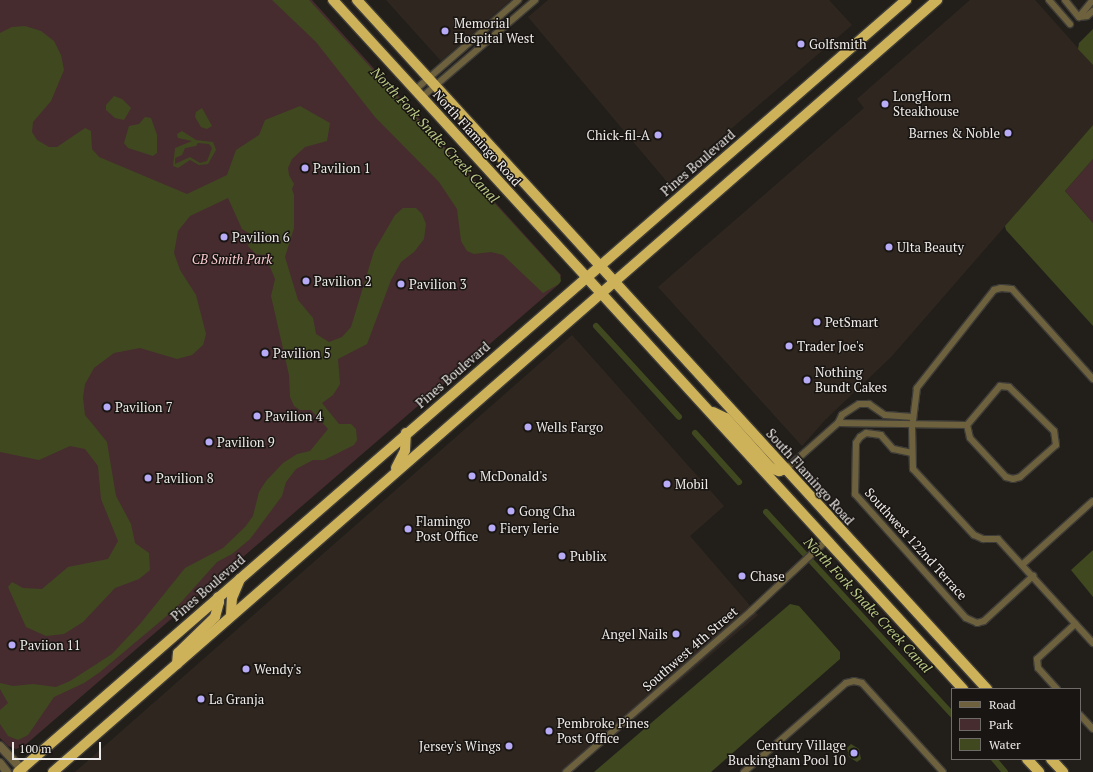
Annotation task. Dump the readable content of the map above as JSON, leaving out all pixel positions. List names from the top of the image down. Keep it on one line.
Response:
{"streets":{"highway":["North Flamingo Road","Pines Boulevard","South Flamingo Road"],"street":["Southwest 122nd Terrace","Southwest 4th Street"]},"crossings":[["North Flamingo Road","Pines Boulevard"],["North Flamingo Road","South Flamingo Road"]],"water":["North Fork Snake Creek Canal"],"parks":["CB Smith Park"],"places":["Memorial Hospital West","Golfsmith","LongHorn Steakhouse","Barnes & Noble","Chick-fil-A","Pavilion 1","Pavilion 6","Ulta Beauty","Pavilion 2","Pavilion 3","PetSmart","Trader Joe's","Pavilion 5","Nothing Bundt Cakes","Pavilion 7","Pavilion 4","Wells Fargo","Pavilion 9","McDonald's","Pavilion 8","Mobil","Gong Cha","Fiery Ierie","Flamingo Post Office","Publix","Chase","Angel Nails","Paviion 11","Wendy's","La Granja","Pembroke Pines Post Office","Jersey's Wings","Century Village Buckingham Pool 10"],"legend":["Road","Park","Water"],"scale_bar":"100 m"}
